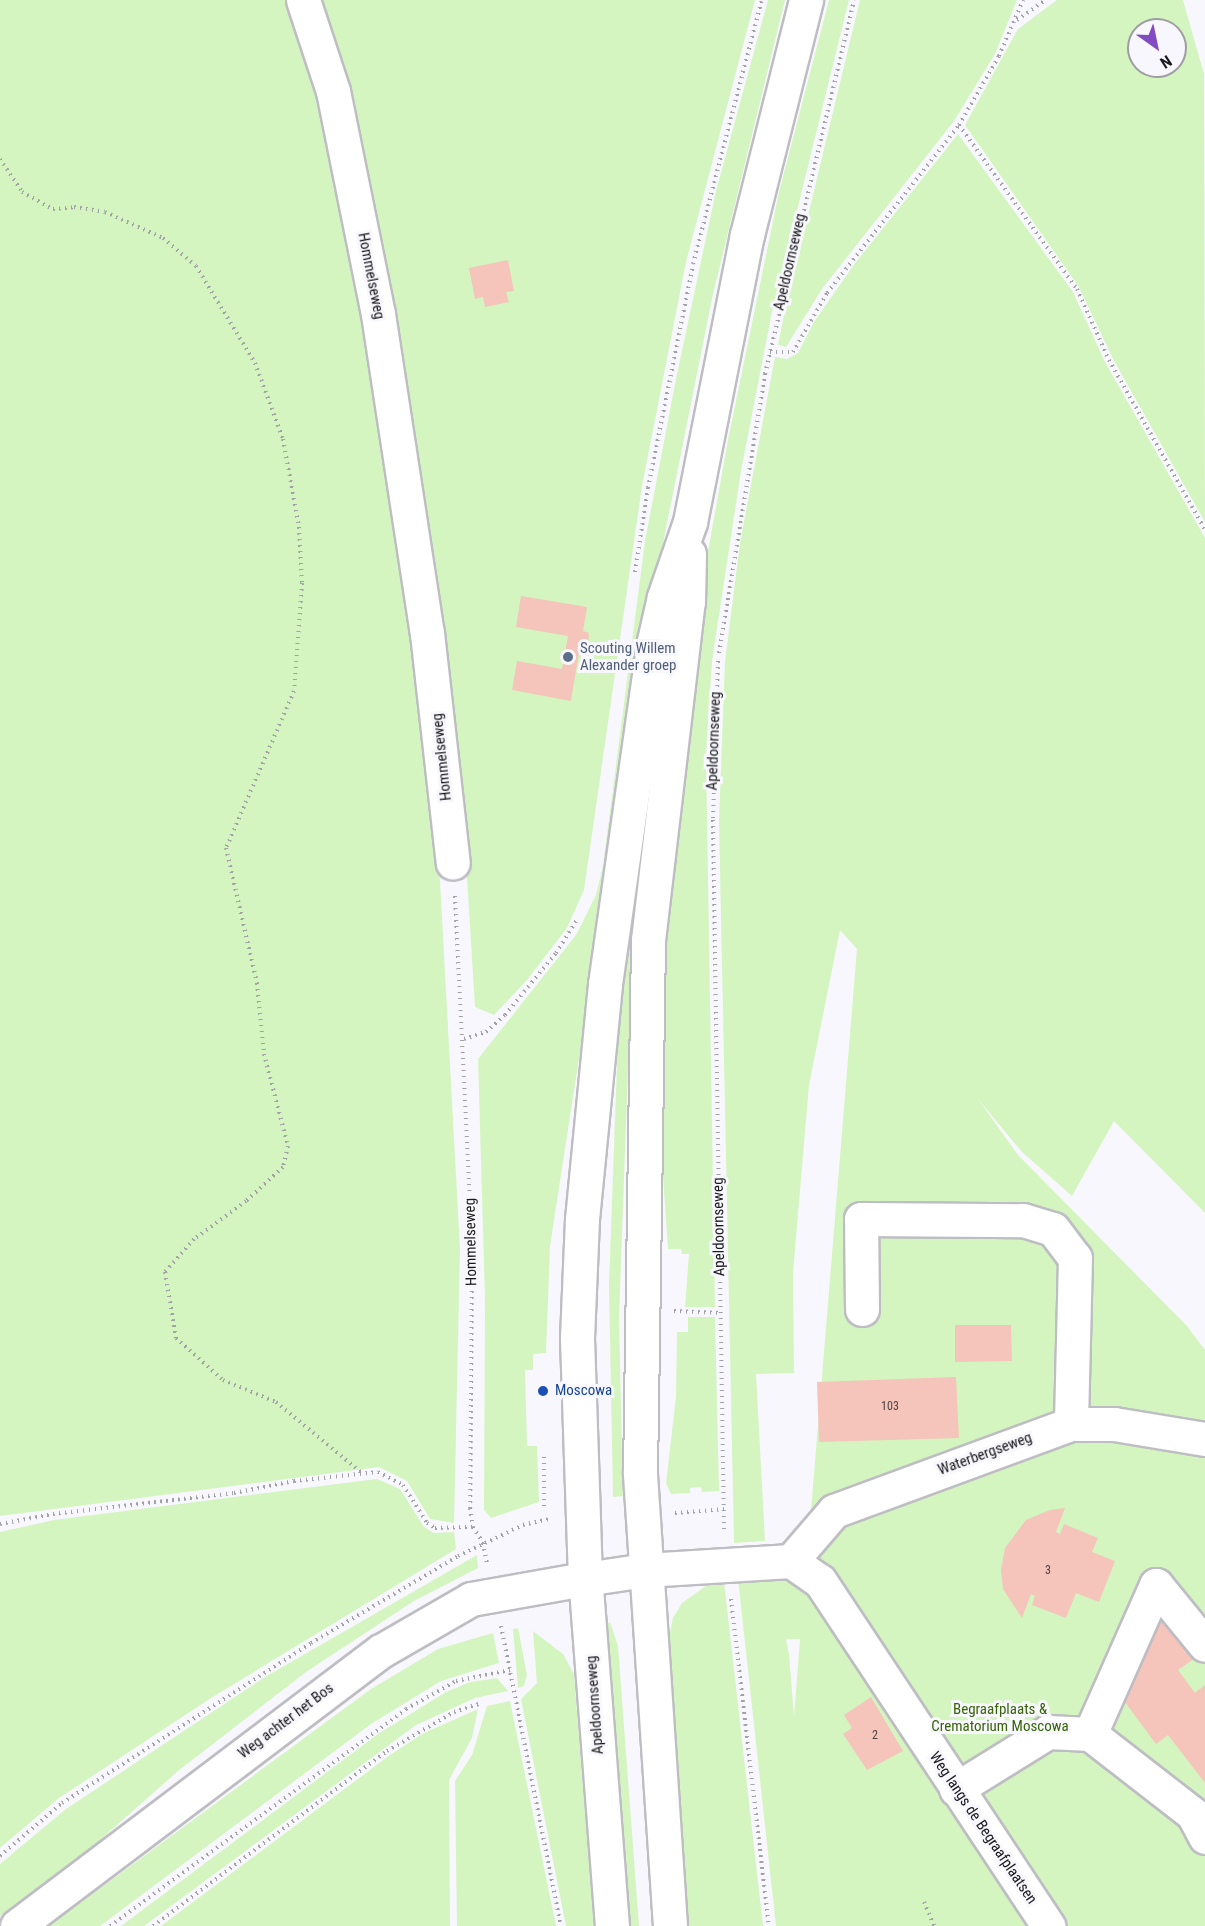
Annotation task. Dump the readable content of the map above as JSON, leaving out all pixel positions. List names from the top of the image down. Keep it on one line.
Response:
{"streets":{"main road":["Apeldoornseweg","Hommelseweg","Waterbergseweg","Weg achter het Bos","Weg langs de Begraafplaatsen"]},"crossings":[["Apeldoornseweg","Weg achter het Bos"],["Waterbergseweg","Weg langs de Begraafplaatsen"]],"parks":["Begraafplaats & Crematorium Moscowa"],"places":["Scouting Willem Alexander groep","Moscowa"],"house_numbers":["103","3","2"],"north":"bottom right"}
